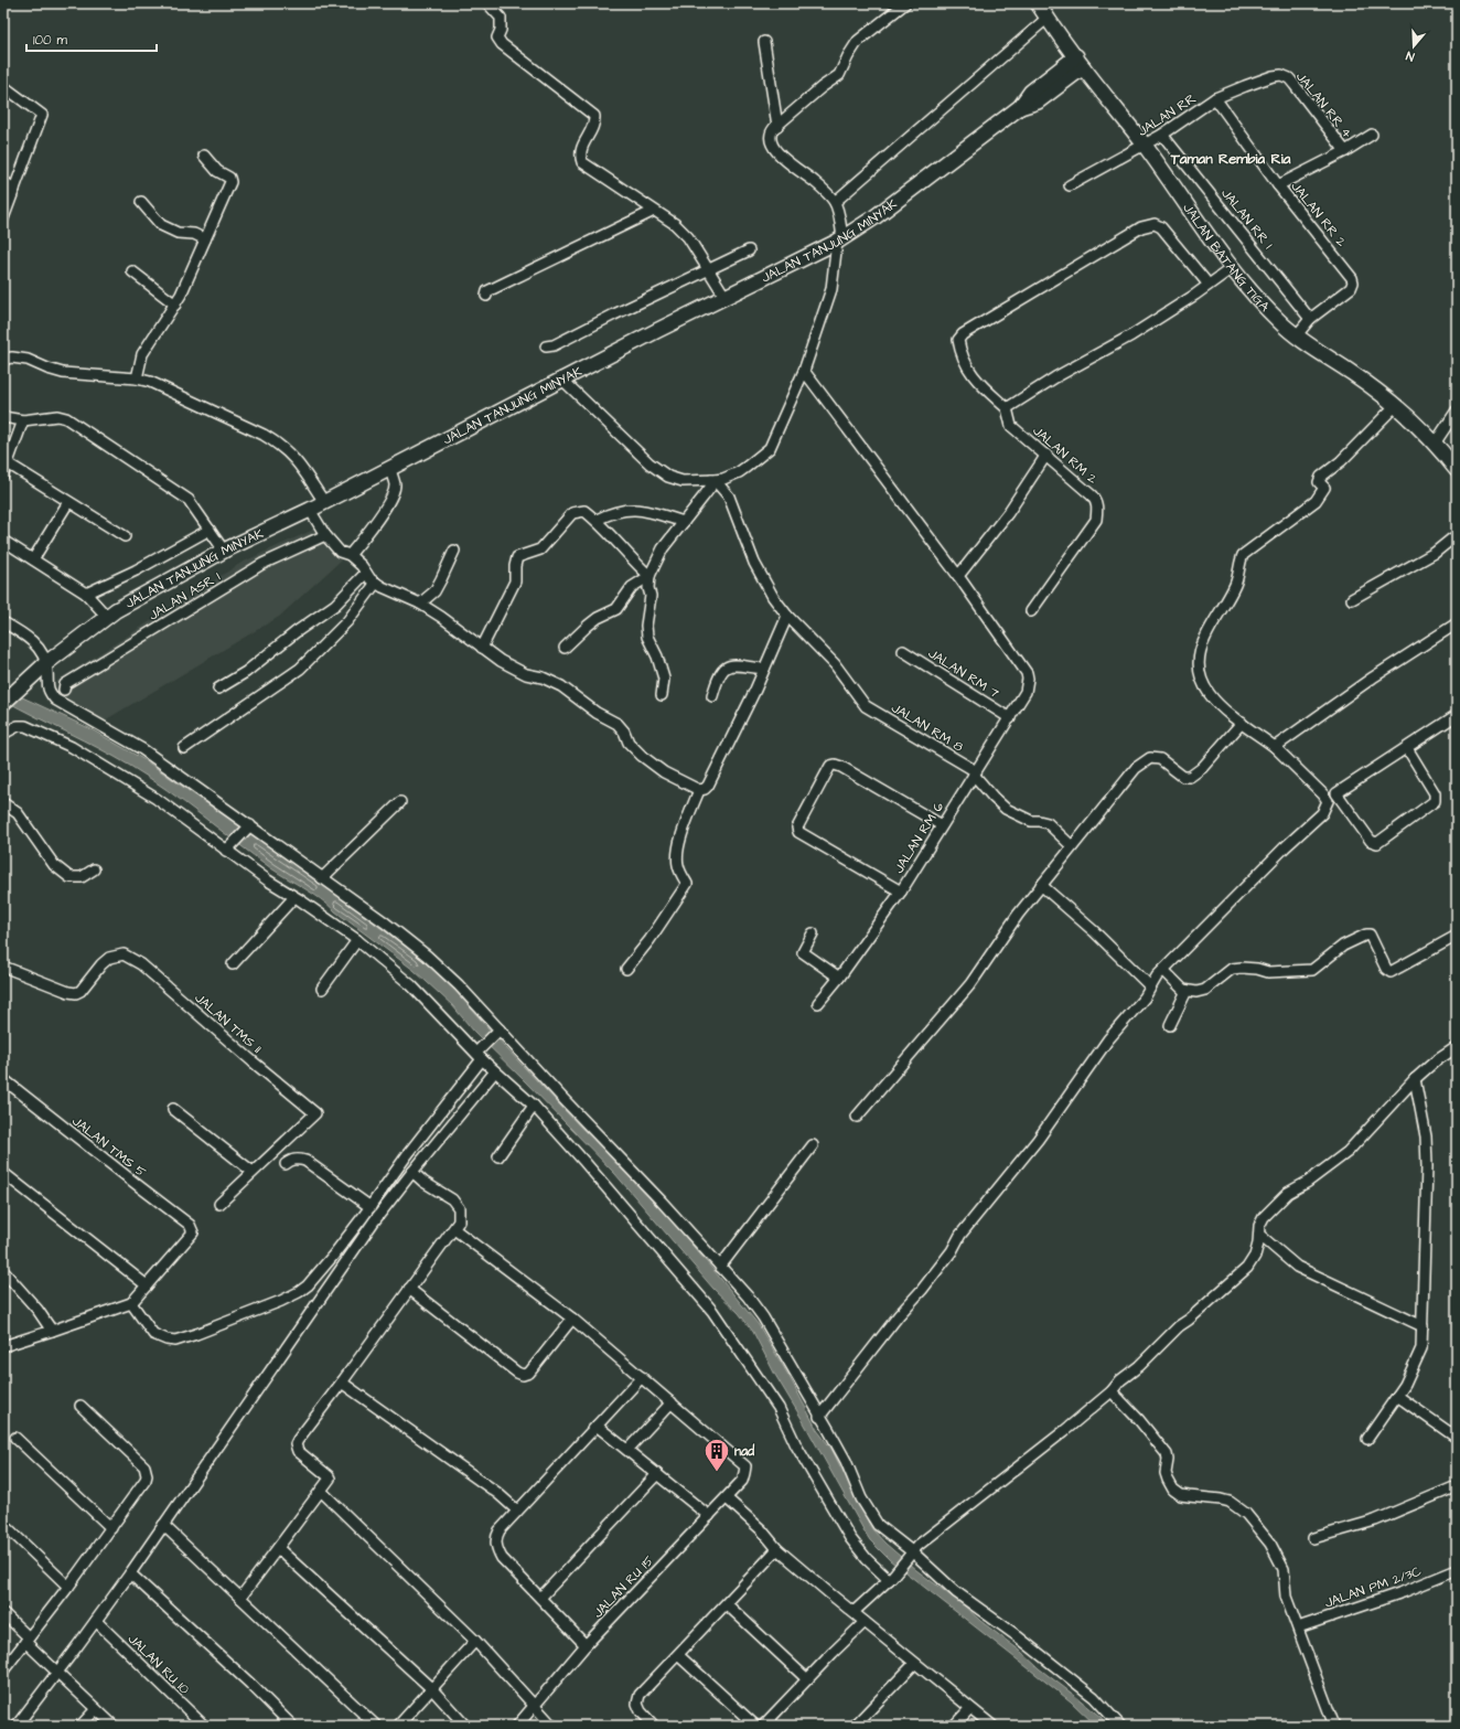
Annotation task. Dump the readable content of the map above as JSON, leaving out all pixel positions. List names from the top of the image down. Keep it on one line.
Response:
{"streets":{"main road":["JALAN TANJUNG MINYAK","JALAN BATANG TIGA"],"street":["JALAN RR 4","JALAN RR","JALAN RR 2","JALAN RR 1","JALAN RM 2","JALAN ASR 1","JALAN RM 7","JALAN RM 8","JALAN RM 6","JALAN TMS 11","JALAN TMS 5","JALAN RU 15","JALAN PM 2/3C","JALAN RU 10"]},"crossings":[["JALAN RR 4","JALAN RR"],["JALAN RR","JALAN RR 2"],["JALAN RR","JALAN RR 1"],["JALAN RR","JALAN BATANG TIGA"],["JALAN RR 2","JALAN RR 1"],["JALAN TANJUNG MINYAK","JALAN BATANG TIGA"],["JALAN RM 7","JALAN RM 6"],["JALAN RM 8","JALAN RM 6"]],"districts":["Taman Rembia Ria"],"places":{"building":["nad"]},"scale_bar":"100 m","north":"bottom"}
